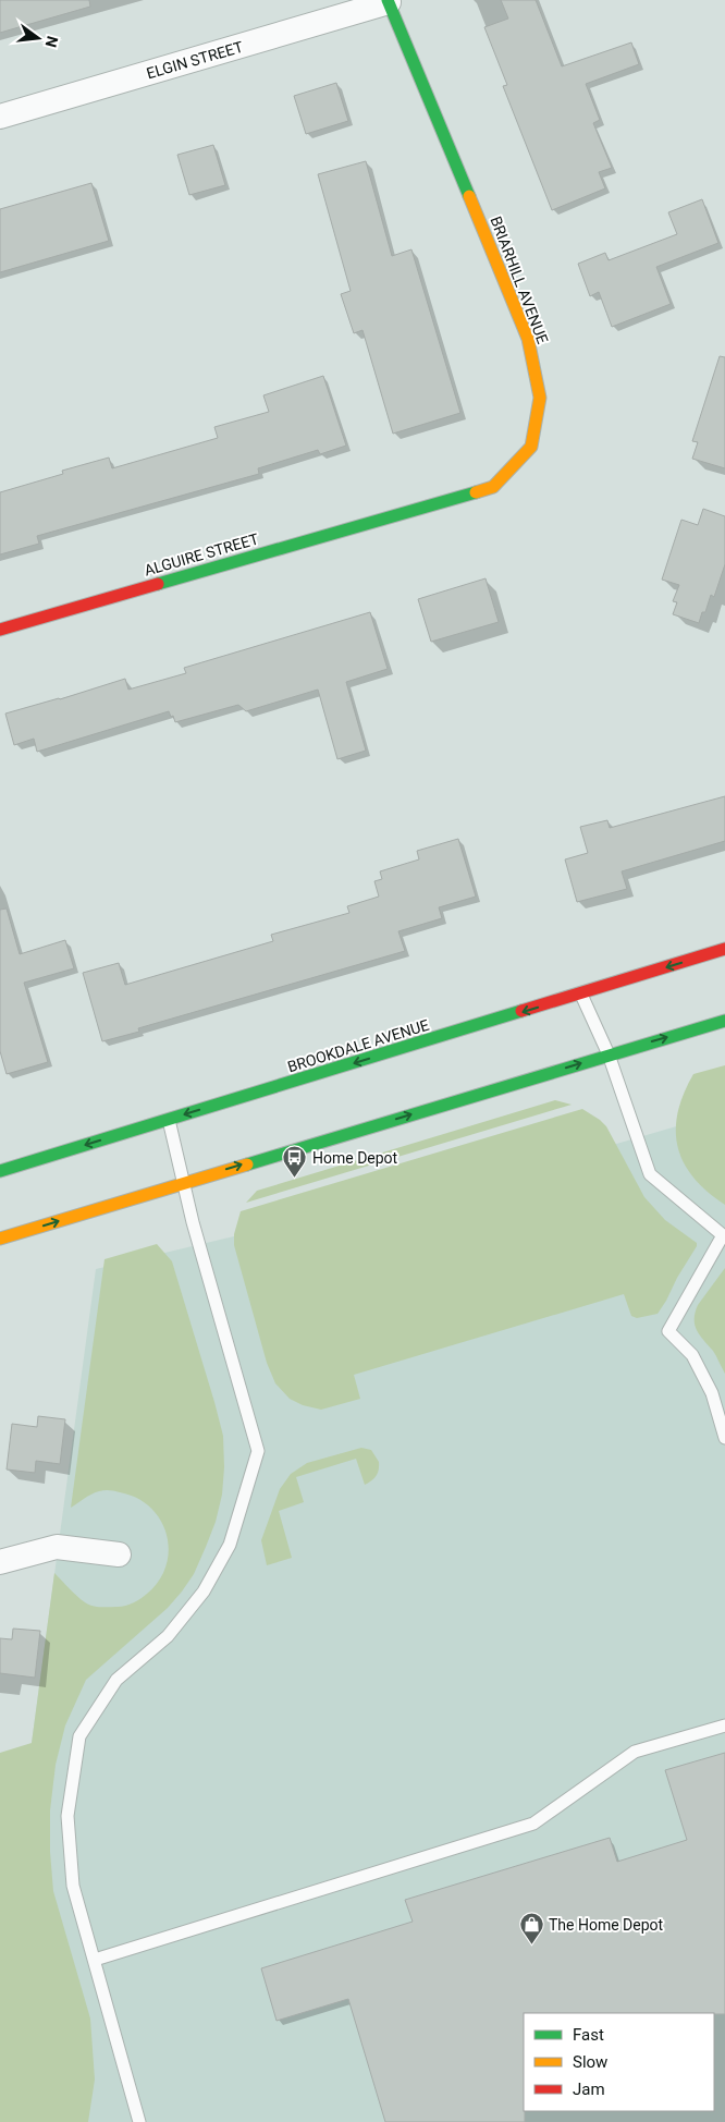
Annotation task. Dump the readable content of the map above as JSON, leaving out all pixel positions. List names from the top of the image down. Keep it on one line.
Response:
{"streets":{"main road":["BRIARHILL AVENUE","ALGUIRE STREET","BROOKDALE AVENUE"],"street":["ELGIN STREET"]},"crossings":[["ELGIN STREET","BRIARHILL AVENUE"],["BRIARHILL AVENUE","ALGUIRE STREET"]],"places":{"bus stop":["Home Depot"],"shop":["The Home Depot"]},"legend":["Fast","Slow","Jam"],"north":"right"}
